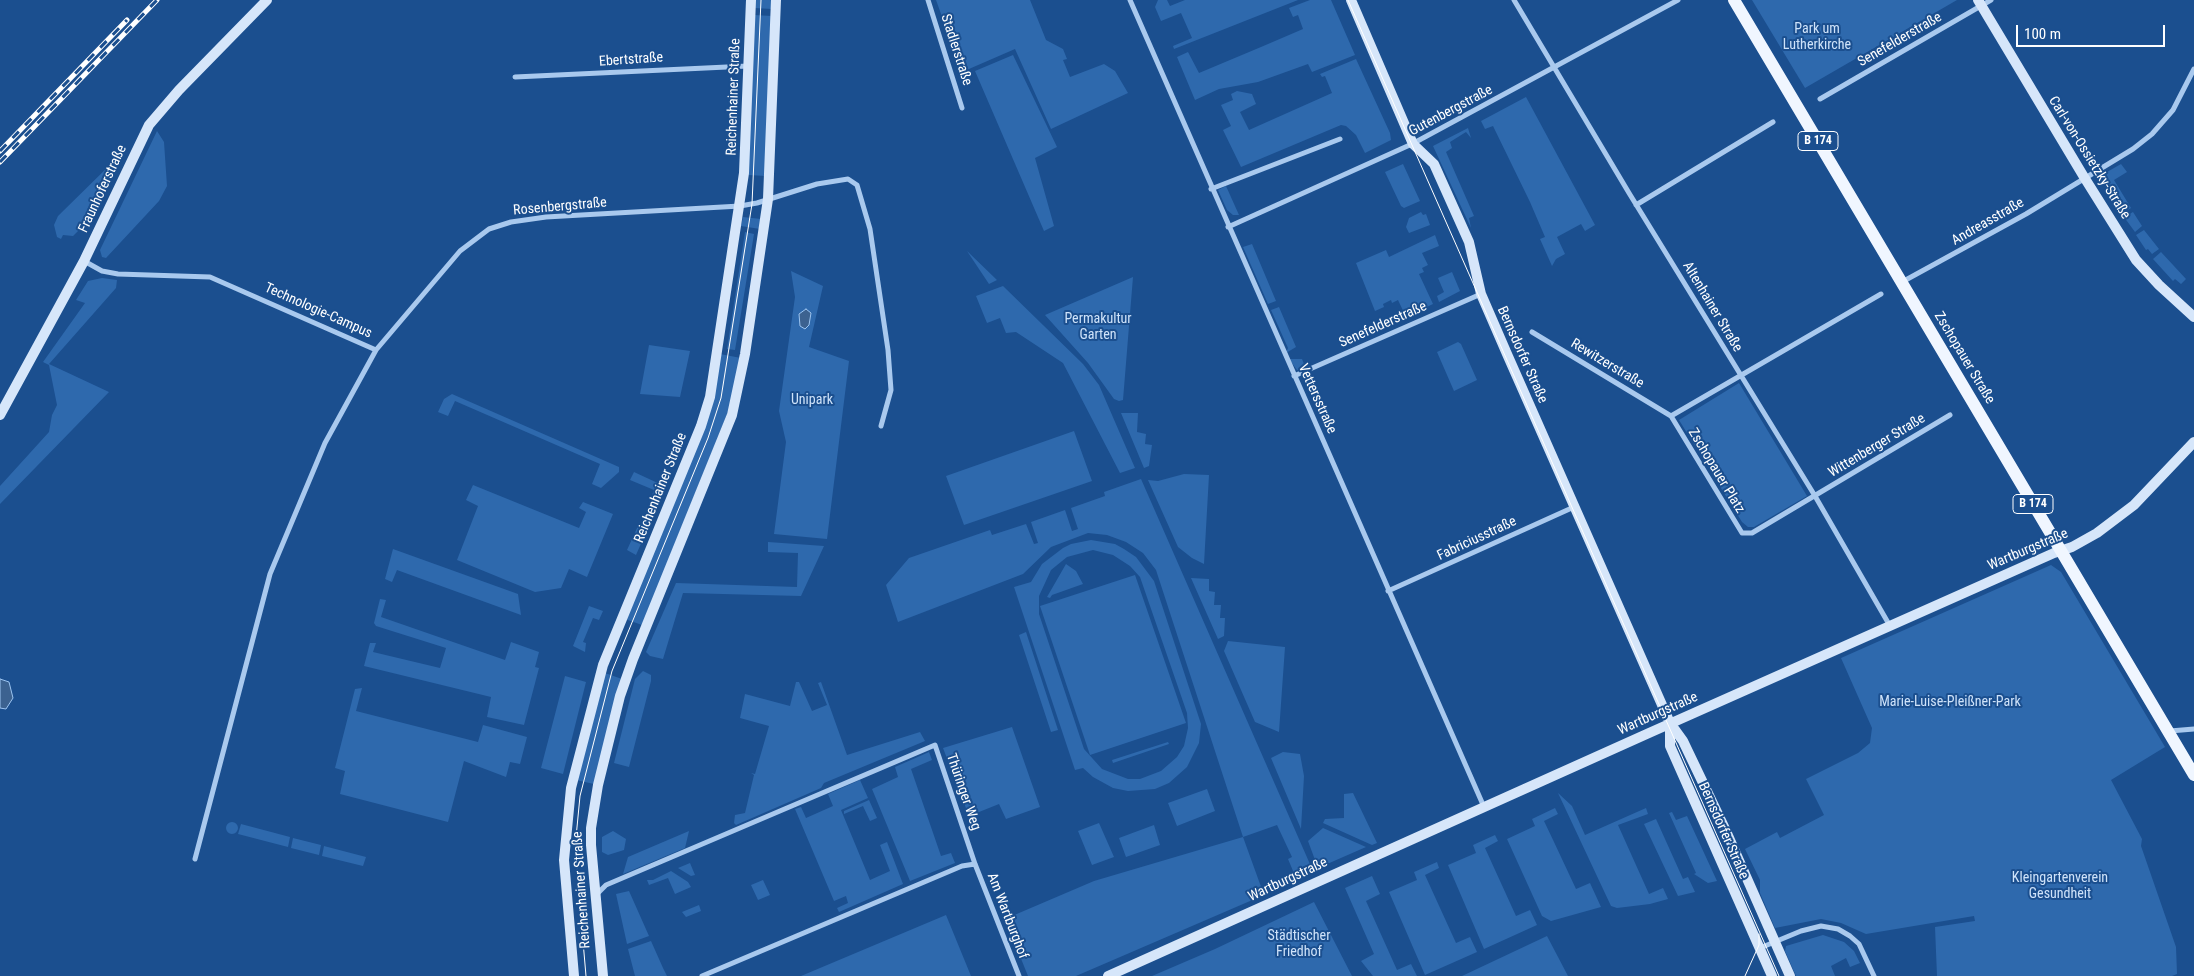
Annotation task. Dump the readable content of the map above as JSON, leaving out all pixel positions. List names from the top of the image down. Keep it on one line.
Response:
{"streets":{"main road":["B 174","Zschopauer Straße"],"street":["Senefelderstraße","Stadlerstraße","Ebertstraße","Reichenhainer Straße","Gutenbergstraße","Carl-von-Ossietzky-Straße","Fraunhoferstraße","Rosenbergstraße","Andreasstraße","Altenhainer Straße","Technologie-Campus","Bernsdorfer Straße","Rewitzerstraße","Vettersstraße","Wittenberger Straße","Zschopauer Platz","Fabriciusstraße","Wartburgstraße","Thüringer Weg","Am Wartburghof"]},"crossings":[["Senefelderstraße","Carl-von-Ossietzky-Straße"],["Senefelderstraße","Bernsdorfer Straße"],["Senefelderstraße","Vettersstraße"],["Ebertstraße","Reichenhainer Straße"],["Reichenhainer Straße","Rosenbergstraße"],["Reichenhainer Straße","Thüringer Weg"],["Gutenbergstraße","Altenhainer Straße"],["Gutenbergstraße","Bernsdorfer Straße"],["Gutenbergstraße","Vettersstraße"],["Carl-von-Ossietzky-Straße","Andreasstraße"],["Fraunhoferstraße","Technologie-Campus"],["Rosenbergstraße","Technologie-Campus"],["Andreasstraße","Zschopauer Straße"],["Altenhainer Straße","Wittenberger Straße"],["Altenhainer Straße","Zschopauer Platz"],["Altenhainer Straße","Wartburgstraße"],["Bernsdorfer Straße","Fabriciusstraße"],["Bernsdorfer Straße","Wartburgstraße"],["Zschopauer Straße","Wartburgstraße"],["Rewitzerstraße","Zschopauer Platz"],["Vettersstraße","Fabriciusstraße"],["Vettersstraße","Wartburgstraße"],["Wittenberger Straße","Zschopauer Platz"],["Thüringer Weg","Am Wartburghof"]],"parks":["Park um Lutherkirche","Permakultur Garten","Unipark","Marie-Luise-Pleißner-Park","Kleingartenverein Gesundheit","Städtischer Friedhof"],"scale_bar":"100 m"}
